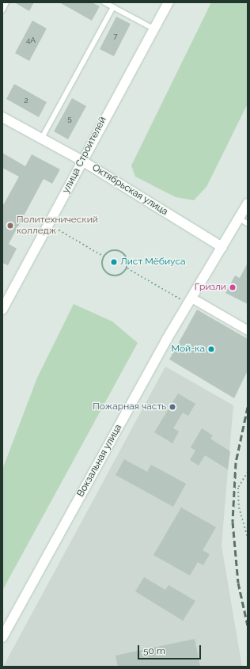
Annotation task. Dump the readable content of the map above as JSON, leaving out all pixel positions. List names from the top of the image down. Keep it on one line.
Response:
{"streets":{"street":["улица Строителей","Октябрьская улица","Вокзальная улица"]},"crossings":[["улица Строителей","Октябрьская улица"],["Октябрьская улица","Вокзальная улица"]],"places":["Политехнический колледж","Лист Мёбиуса","Гризли","Мой-ка","Пожарная часть"],"house_numbers":["7","4А","2","5"],"scale_bar":"50 m"}
